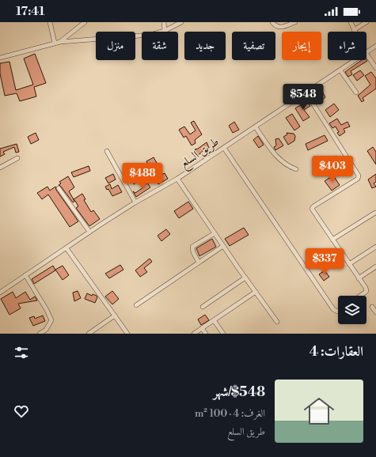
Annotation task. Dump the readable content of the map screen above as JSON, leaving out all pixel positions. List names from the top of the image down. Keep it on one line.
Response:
{"streets":{"street":["طريق السلع"]},"page":{"status":"17:41","chip":["شراء","إيجار","تصفية","جديد","شقة","منزل"],"price":["$548","$403","$488","$337"],"heading":"العقارات: 4","list":[{"name":"$548/شهر","note":"الغرف: 4 · 100 m² · طريق السلع"}]}}
